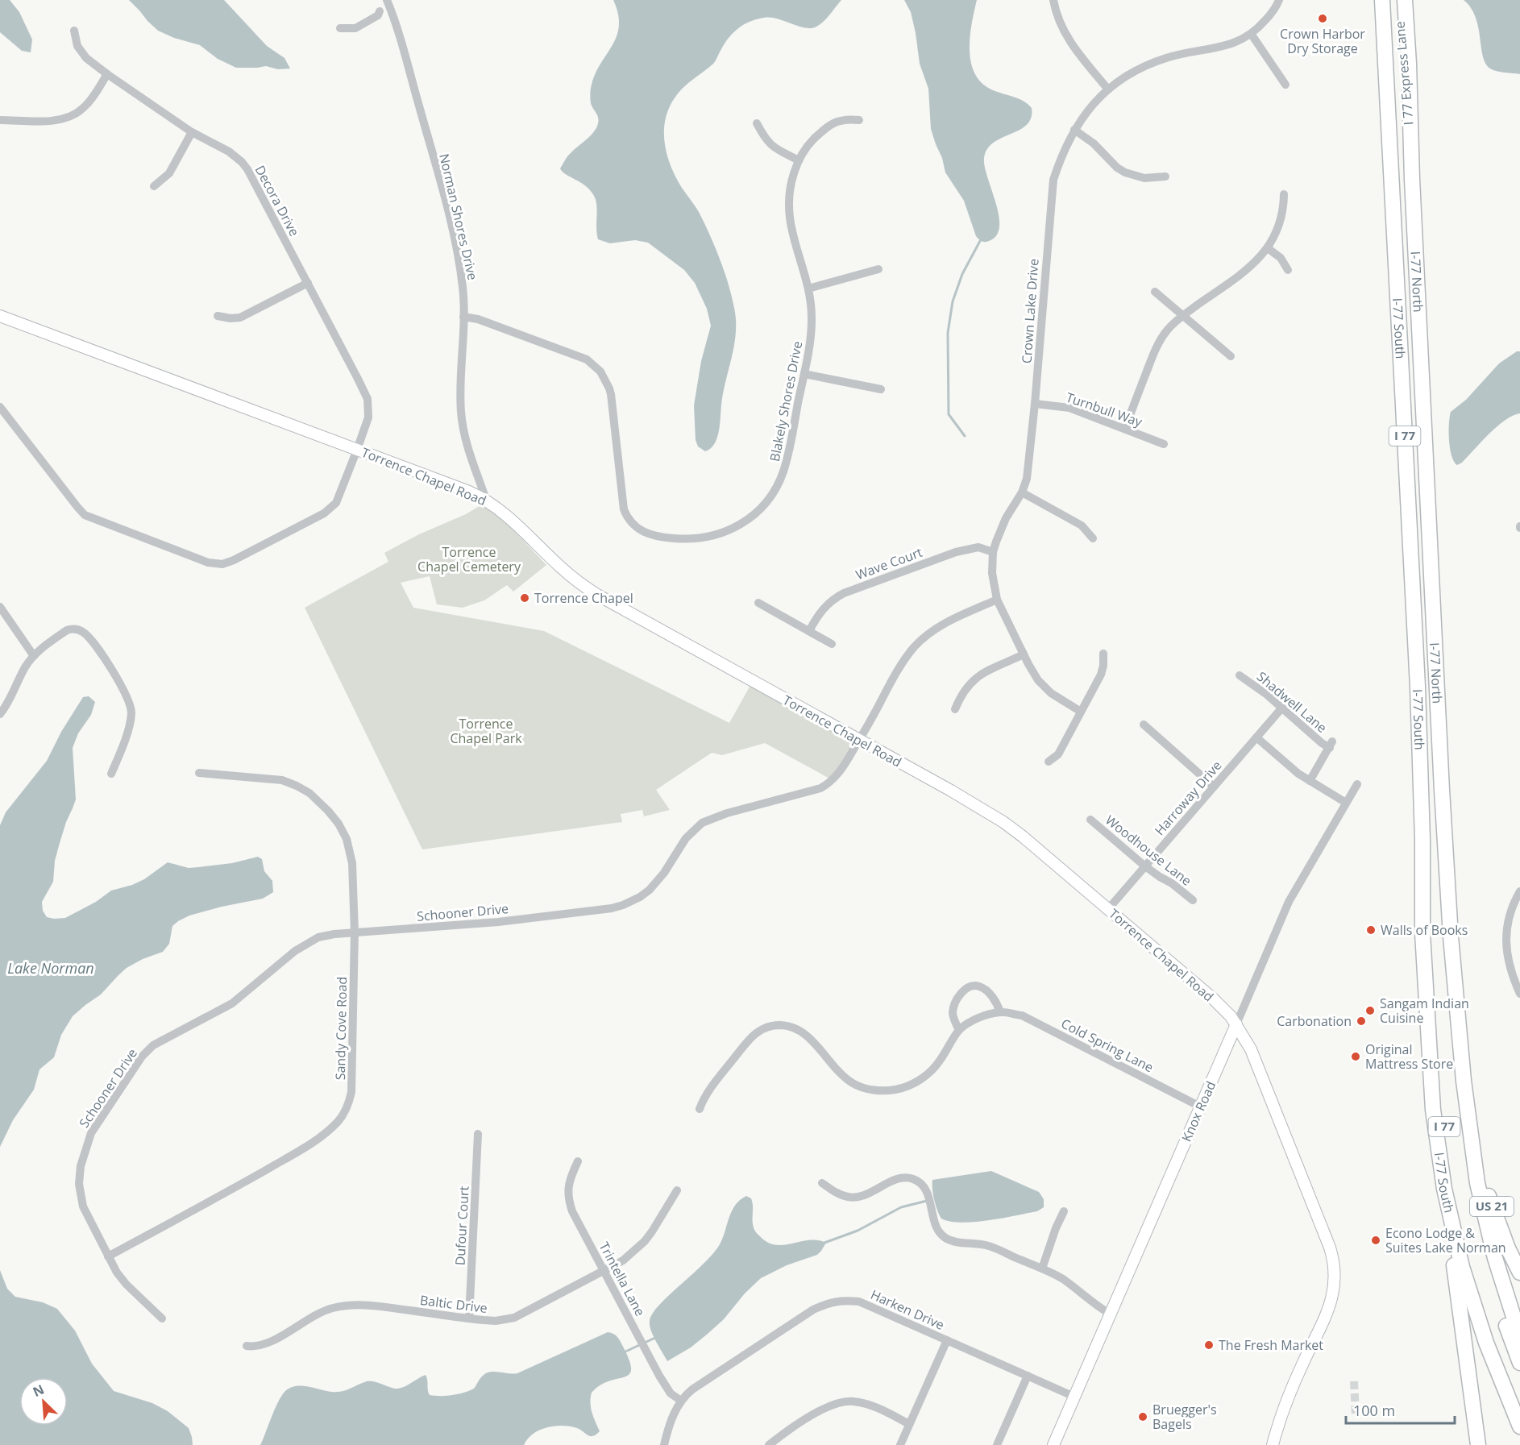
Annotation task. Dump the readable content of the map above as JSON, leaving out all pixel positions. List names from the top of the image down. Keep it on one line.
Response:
{"streets":{"highway":["I 77 Express Lane","I-77 North","I-77 South","I 77","US 21"],"street":["Decora Drive","Norman Shores Drive","Crown Lake Drive","Blakely Shores Drive","Turnbull Way","Torrence Chapel Road","Wave Court","Shadwell Lane","Harroway Drive","Woodhouse Lane","Schooner Drive","Sandy Cove Road","Cold Spring Lane","Knox Road","Dufour Court","Trintella Lane","Baltic Drive","Harken Drive"]},"crossings":[["I 77 Express Lane","I-77 North"],["I 77 Express Lane","I-77 South"],["Decora Drive","Torrence Chapel Road"],["Norman Shores Drive","Blakely Shores Drive"],["Norman Shores Drive","Torrence Chapel Road"],["I-77 North","I 77"],["I-77 North","US 21"],["Crown Lake Drive","Turnbull Way"],["Crown Lake Drive","Wave Court"],["Crown Lake Drive","Schooner Drive"],["I-77 South","I 77"],["Torrence Chapel Road","Harroway Drive"],["Torrence Chapel Road","Schooner Drive"],["Torrence Chapel Road","Knox Road"],["Shadwell Lane","Harroway Drive"],["Harroway Drive","Woodhouse Lane"],["Schooner Drive","Sandy Cove Road"],["Cold Spring Lane","Knox Road"],["Knox Road","Harken Drive"],["Dufour Court","Baltic Drive"],["Trintella Lane","Baltic Drive"],["Trintella Lane","Harken Drive"]],"water":["Lake Norman"],"parks":["Torrence Chapel Cemetery","Torrence Chapel Park"],"places":["Crown Harbor Dry Storage","Torrence Chapel","Walls of Books","Sangam Indian Cuisine","Carbonation","Original Mattress Store","Econo Lodge & Suites Lake Norman","The Fresh Market","Bruegger's Bagels"],"scale_bar":"100 m","north":"top left"}
